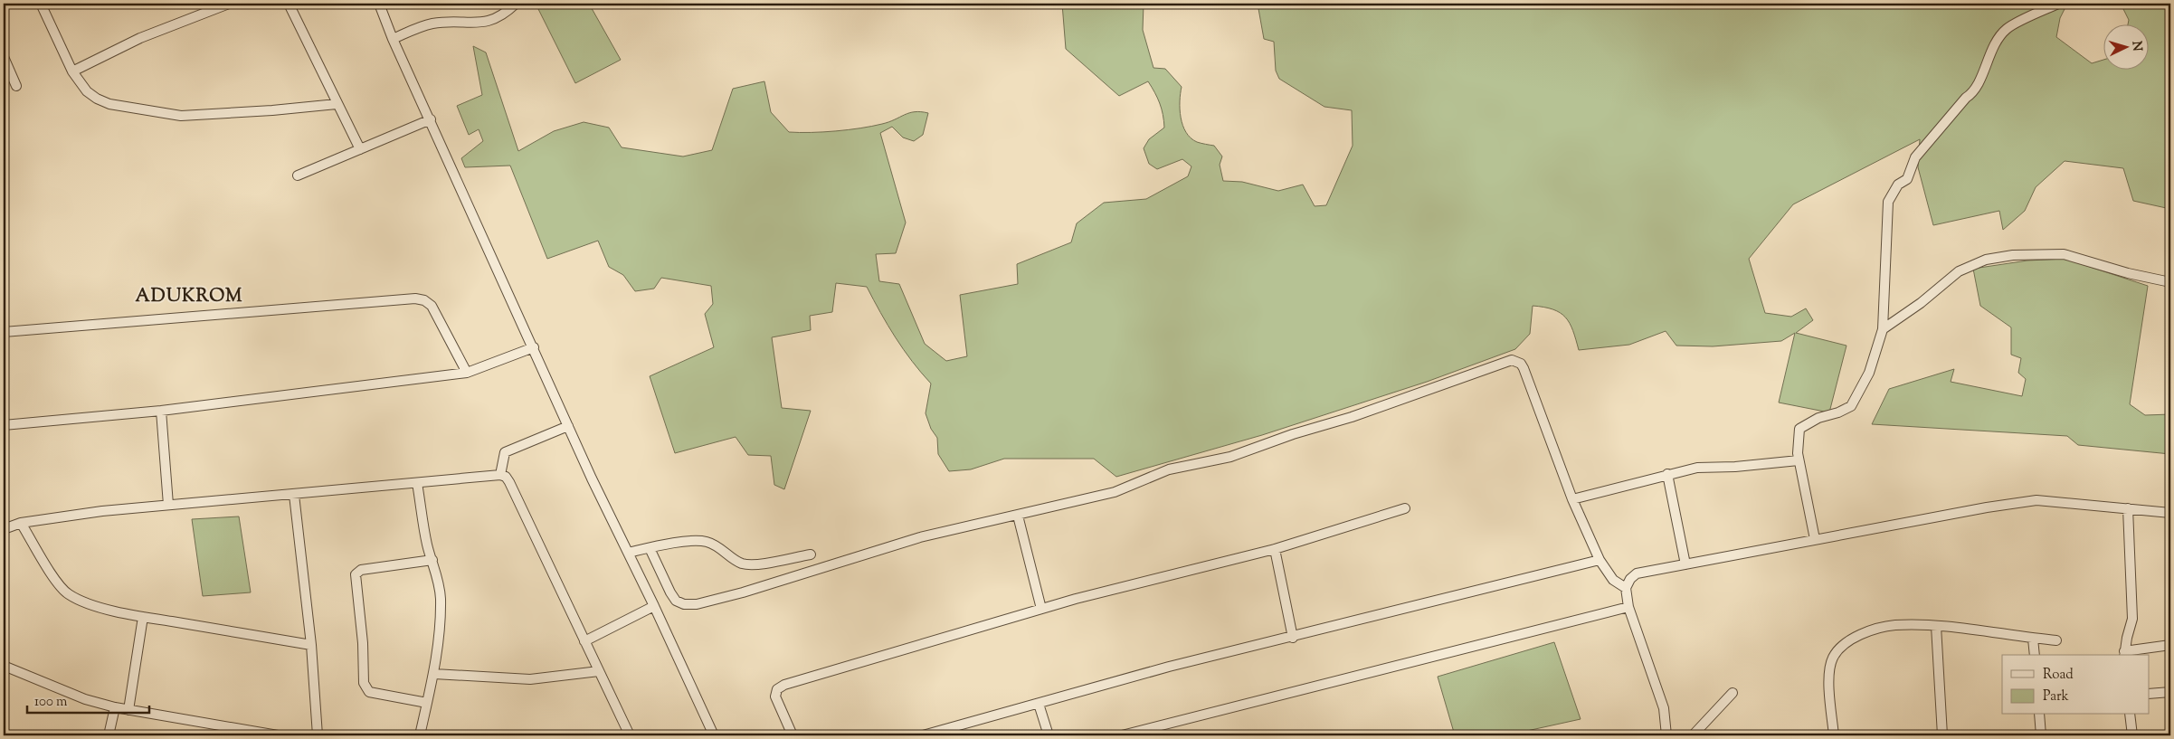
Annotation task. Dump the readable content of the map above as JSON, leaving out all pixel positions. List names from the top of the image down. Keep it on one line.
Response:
{"districts":["ADUKROM"],"legend":["Road","Park"],"scale_bar":"100 m","north":"right"}
